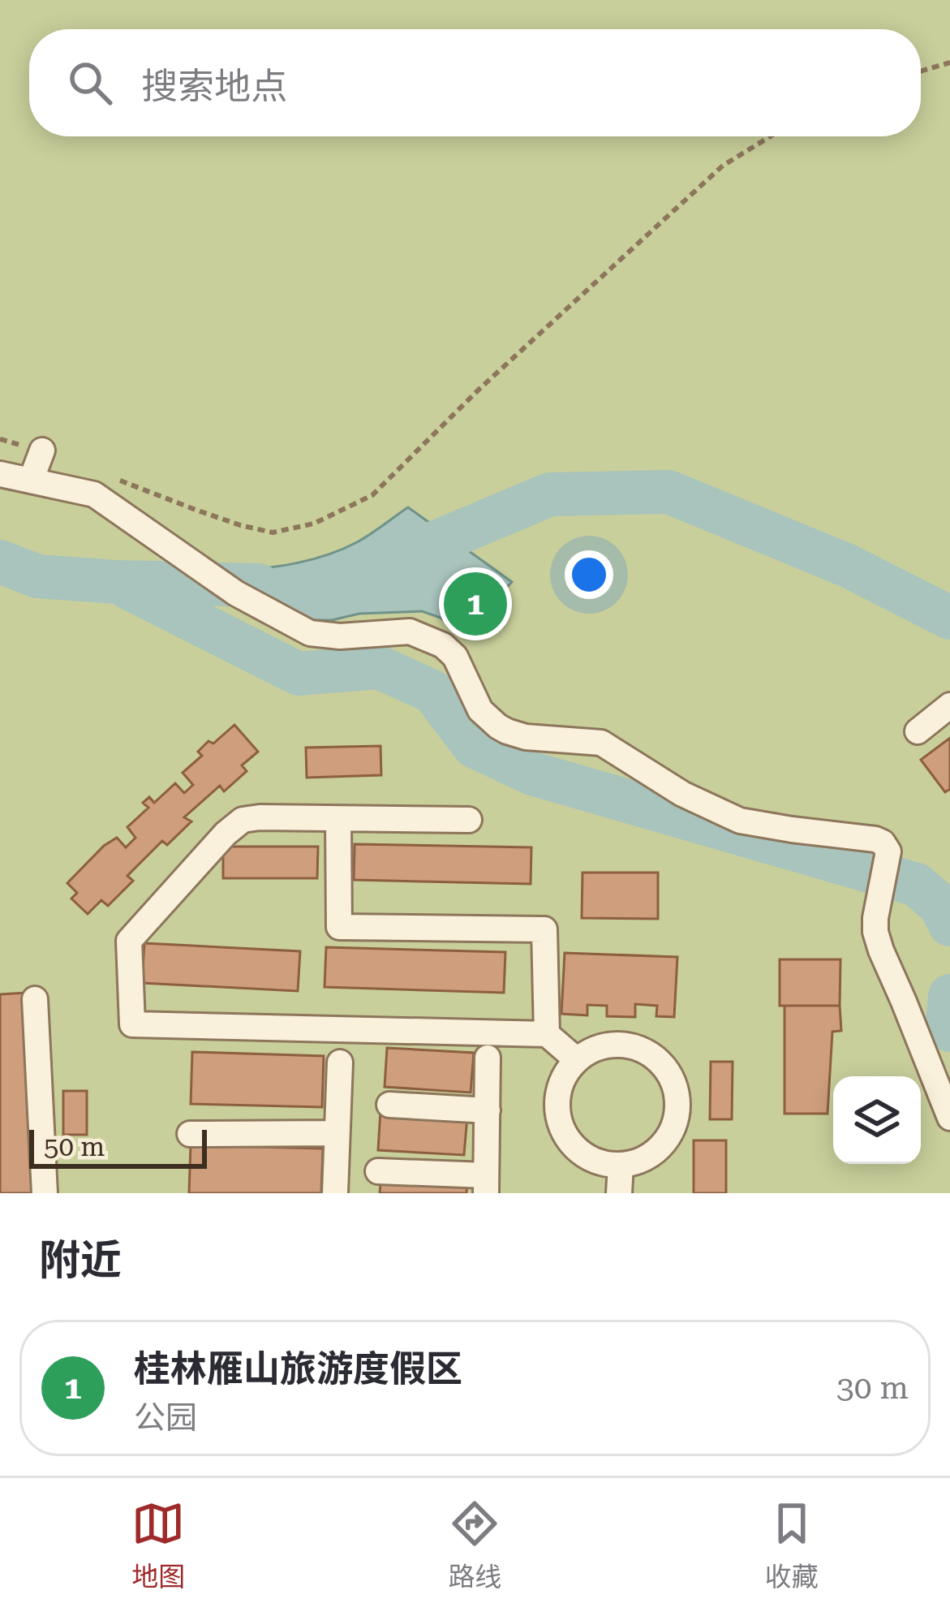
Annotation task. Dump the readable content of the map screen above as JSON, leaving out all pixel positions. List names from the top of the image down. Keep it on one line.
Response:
{"scale_bar":"50 m","page":{"search":"搜索地点","pins":"1","scale":"50 m","heading":"附近","list":[{"mark":"1","name":"桂林雁山旅游度假区","note":"公园","value":"30 m"}],"nav":["地图","路线","收藏"]}}
